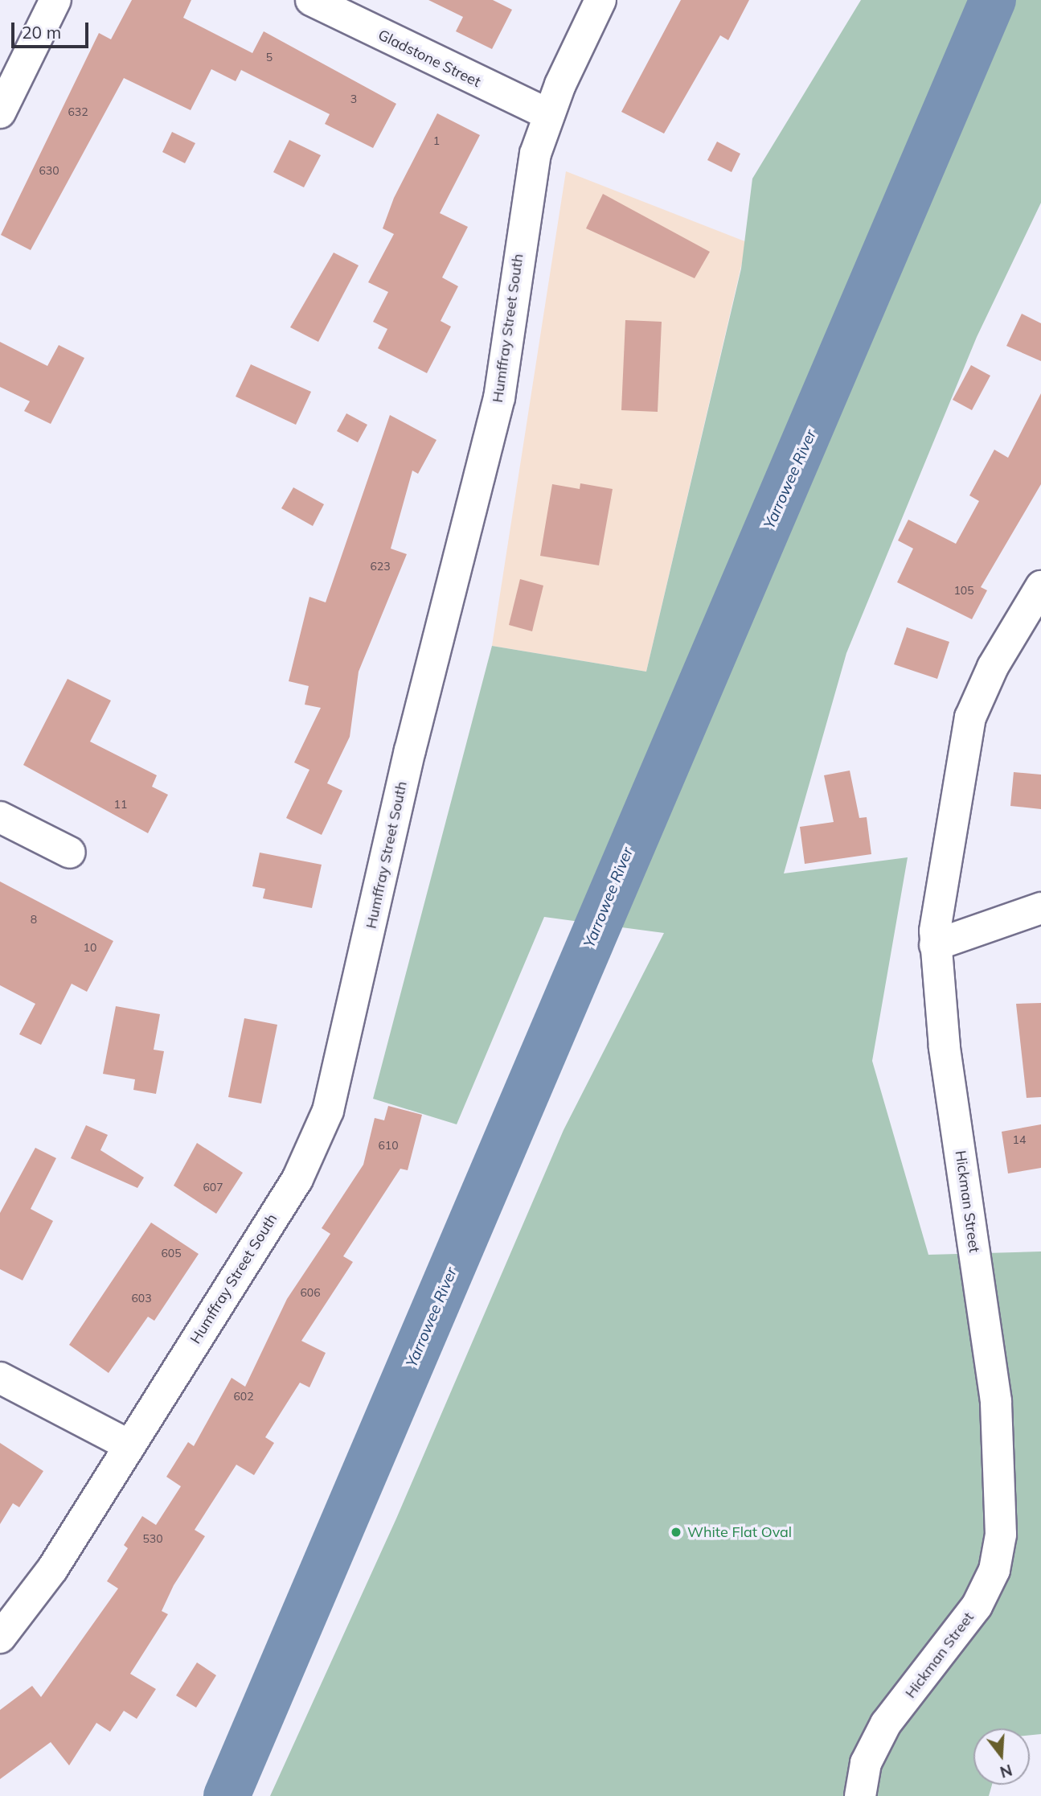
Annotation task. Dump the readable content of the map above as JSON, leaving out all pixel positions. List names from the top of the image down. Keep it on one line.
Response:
{"streets":{"street":["Gladstone Street","Humffray Street South","Hickman Street"]},"crossings":[["Gladstone Street","Humffray Street South"]],"water":["Yarrowee River"],"places":["White Flat Oval"],"house_numbers":["5","3","632","1","630","623","105","11","8","10","14","610","607","605","606","603","602","530"],"scale_bar":"20 m","north":"bottom"}
